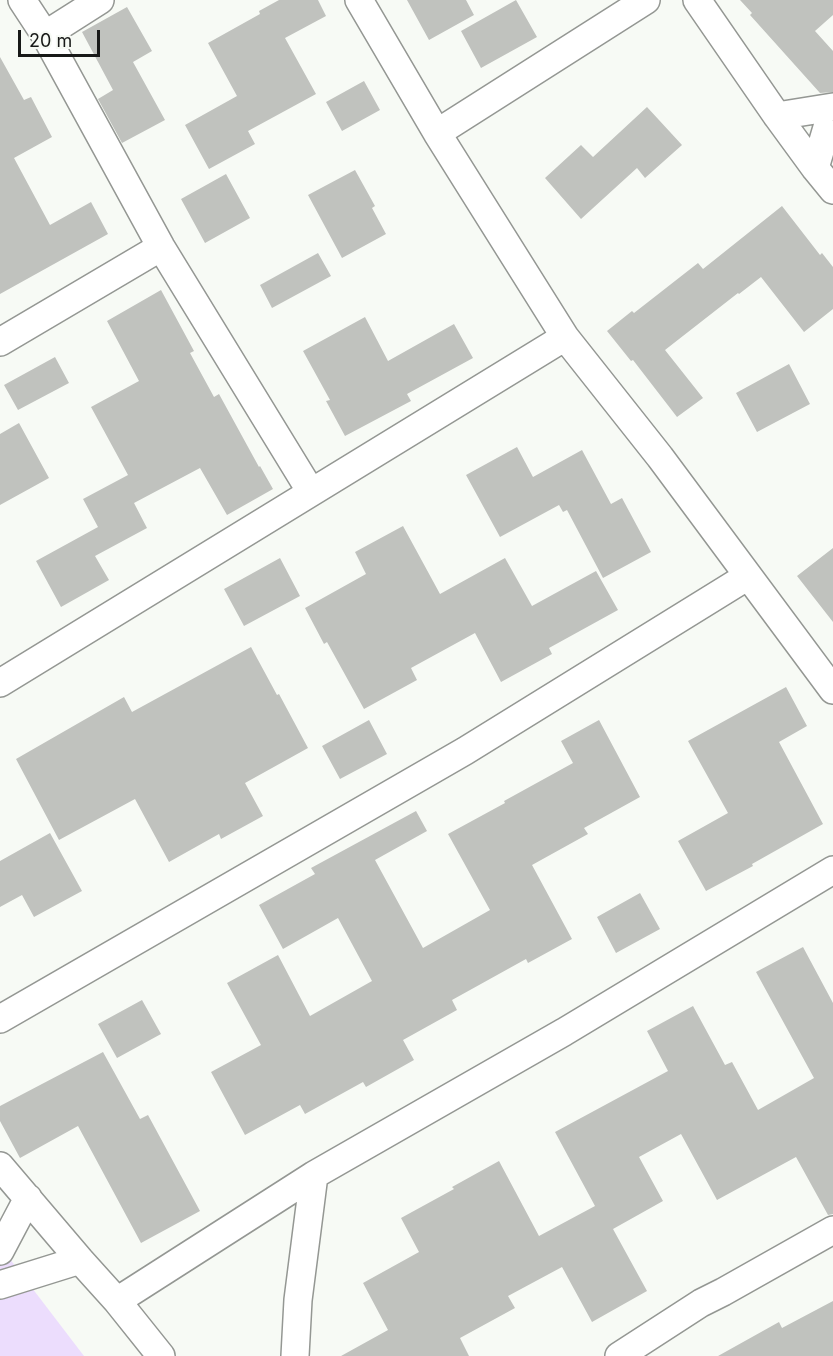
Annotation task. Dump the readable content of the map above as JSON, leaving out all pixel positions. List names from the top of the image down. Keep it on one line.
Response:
{"scale_bar":"20 m"}
